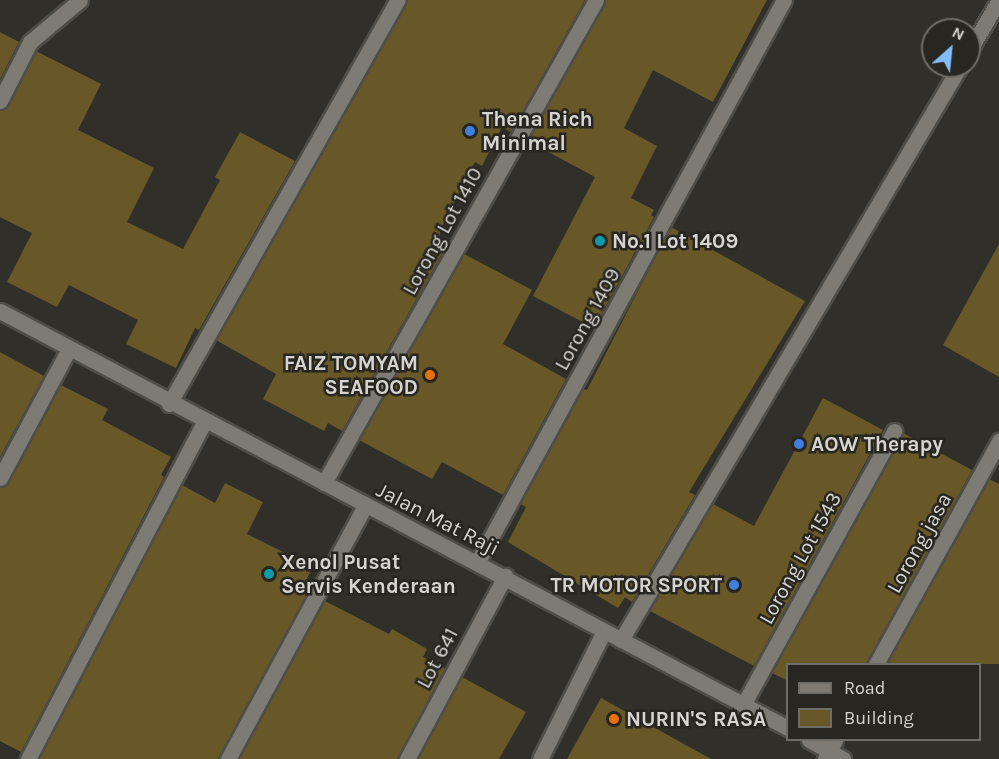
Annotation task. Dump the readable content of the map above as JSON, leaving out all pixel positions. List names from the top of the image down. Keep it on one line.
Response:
{"streets":{"street":["Lorong Lot 1410","Lorong 1409","Jalan Mat Raji","Lorong jasa","Lorong Lot 1543","Lot 641"]},"crossings":[["Lorong Lot 1410","Jalan Mat Raji"],["Lorong 1409","Jalan Mat Raji"],["Jalan Mat Raji","Lorong Lot 1543"],["Jalan Mat Raji","Lot 641"]],"places":["Thena Rich Minimal","No.1 Lot 1409","FAIZ TOMYAM SEAFOOD","AOW Therapy","Xenol Pusat Servis Kenderaan","TR MOTOR SPORT","NURIN'S RASA"],"legend":["Road","Building"],"north":"top right"}
